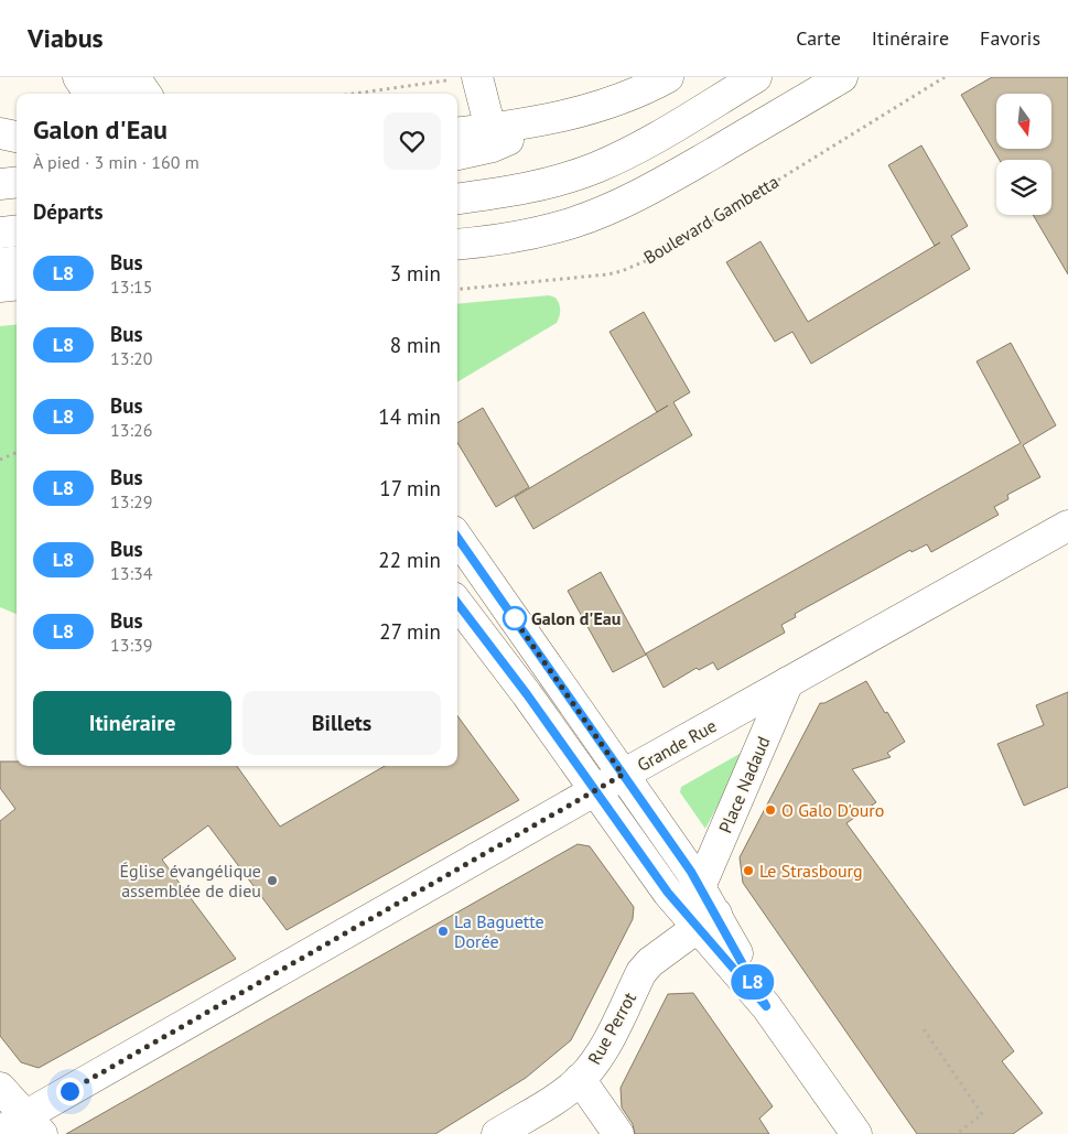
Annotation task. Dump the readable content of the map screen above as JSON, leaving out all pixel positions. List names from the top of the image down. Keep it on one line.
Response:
{"streets":{"main road":["Grande Rue","Place Nadaud","Rue Perrot"],"path":["Boulevard Gambetta"]},"crossings":[["Grande Rue","Place Nadaud"]],"places":["Galon d'Eau","O Galo D'ouro","Le Strasbourg","Église évangélique assemblée de dieu","La Baguette Dorée"],"lines":["bus line L8"],"north":"bottom","page":{"header":"Viabus","nav":["Carte","Itinéraire","Favoris"],"on_map":"L8","heading":[["Galon d'Eau","À pied · 3 min · 160 m"],"Départs"],"list":[{"mark":"L8","name":"Bus","note":"13:15","value":"3 min"},{"mark":"L8","name":"Bus","note":"13:20","value":"8 min"},{"mark":"L8","name":"Bus","note":"13:26","value":"14 min"},{"mark":"L8","name":"Bus","note":"13:29","value":"17 min"},{"mark":"L8","name":"Bus","note":"13:34","value":"22 min"},{"mark":"L8","name":"Bus","note":"13:39","value":"27 min"}],"buttons":["Itinéraire","Billets"]}}
